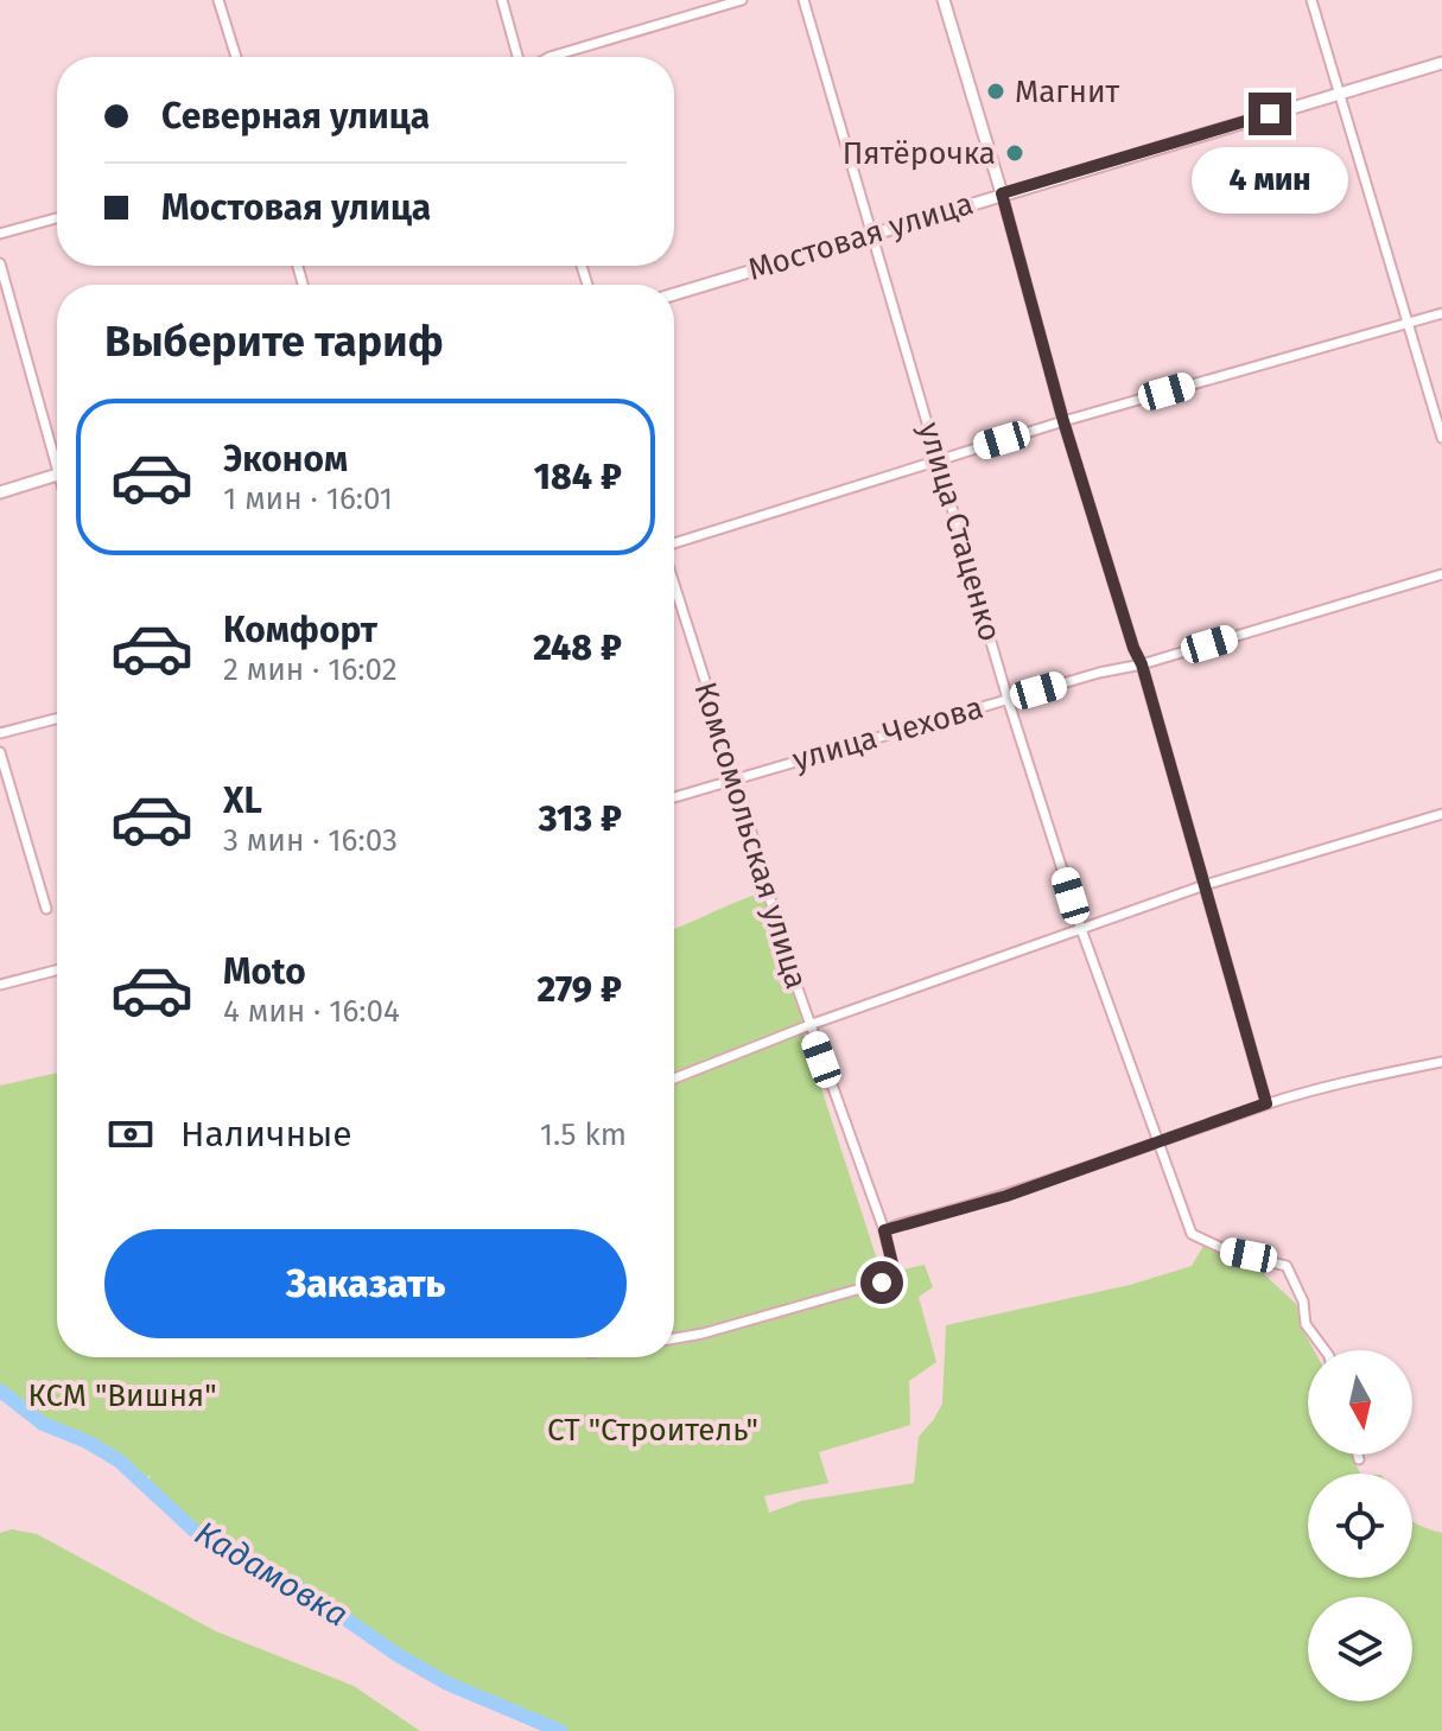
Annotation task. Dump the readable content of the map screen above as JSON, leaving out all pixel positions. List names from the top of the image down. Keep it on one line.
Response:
{"streets":{"street":["Мостовая улица","улица Стаценко","улица Чехова","Комсомольская улица"]},"crossings":[["Мостовая улица","улица Стаценко"],["улица Стаценко","улица Чехова"],["улица Чехова","Комсомольская улица"]],"water":["Кадамовка"],"parks":["КСМ \"Вишня\"","СТ \"Строитель\""],"places":["Магнит","Пятёрочка"],"north":"bottom","page":{"banner":["Северная улица","Мостовая улица"],"bubble":"4 мин","heading":"Выберите тариф","list":[{"name":"Эконом","note":"1 мин · 16:01","value":"184 ₽"},{"name":"Комфорт","note":"2 мин · 16:02","value":"248 ₽"},{"name":"XL","note":"3 мин · 16:03","value":"313 ₽"},{"name":"Moto","note":"4 мин · 16:04","value":"279 ₽"}],"pay":["Наличные","1.5 km"],"buttons":"Заказать"}}
